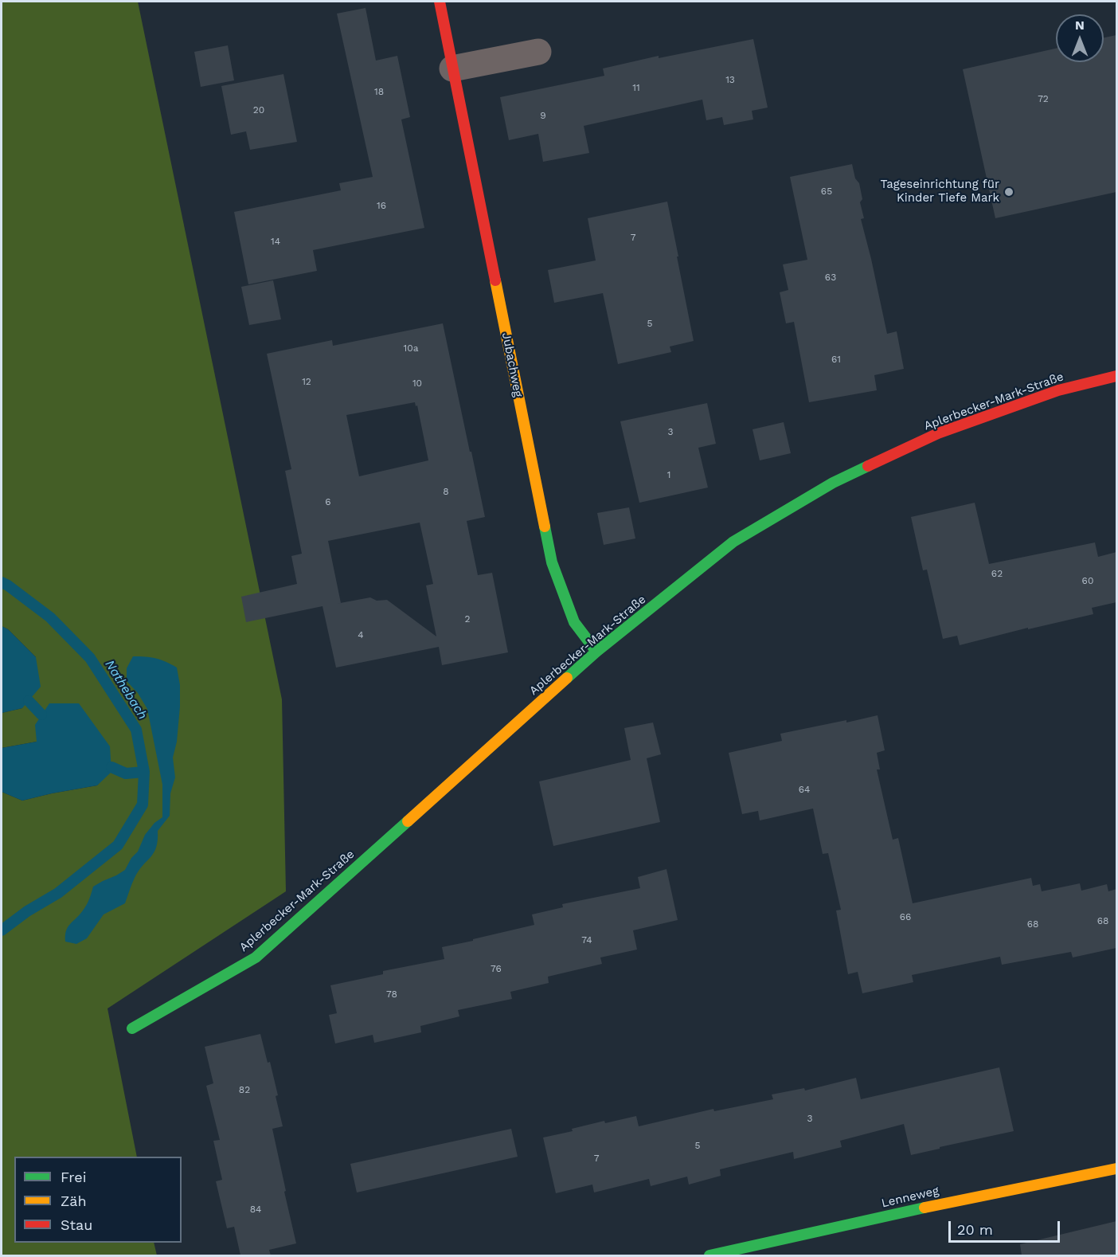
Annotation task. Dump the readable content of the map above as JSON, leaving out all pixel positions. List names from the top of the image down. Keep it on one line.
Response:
{"streets":{"street":["Jubachweg","Aplerbecker-Mark-Straße","Lenneweg"]},"crossings":[["Jubachweg","Aplerbecker-Mark-Straße"]],"water":["Nathebach"],"places":["Tageseinrichtung für Kinder Tiefe Mark"],"house_numbers":["13","11","18","72","20","9","65","16","7","14","63","5","10a","61","12","10","3","1","8","6","62","60","2","4","64","66","68","68","74","76","78","82","3","5","7","84"],"legend":["Frei","Zäh","Stau"],"scale_bar":"20 m","north":"top"}
